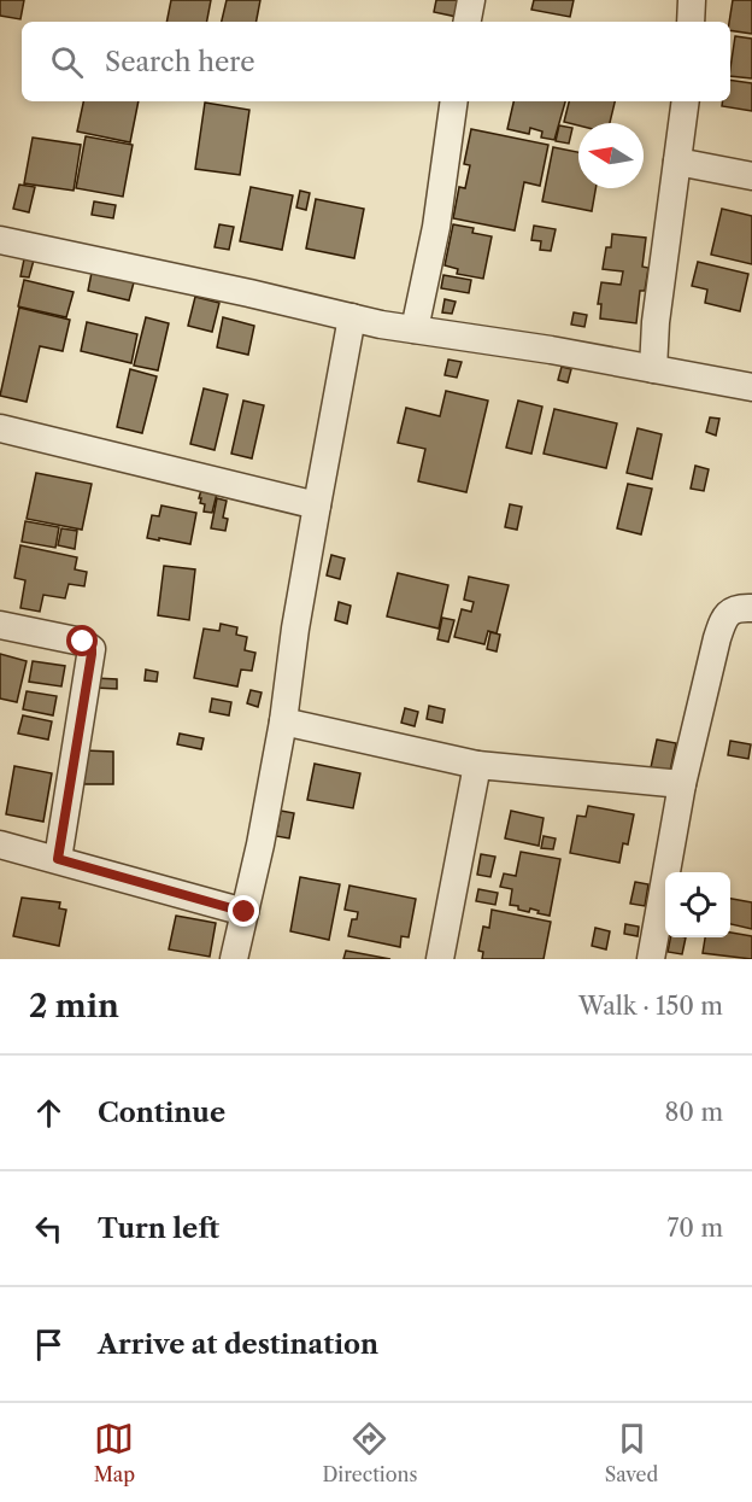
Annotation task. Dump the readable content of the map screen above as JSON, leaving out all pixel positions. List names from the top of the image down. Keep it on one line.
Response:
{"north":"left","page":{"search":"Search here","heading":["2 min","Walk · 150 m"],"list":[["Continue","80 m"],["Turn left","70 m"],"Arrive at destination"],"nav":["Map","Directions","Saved"]}}
